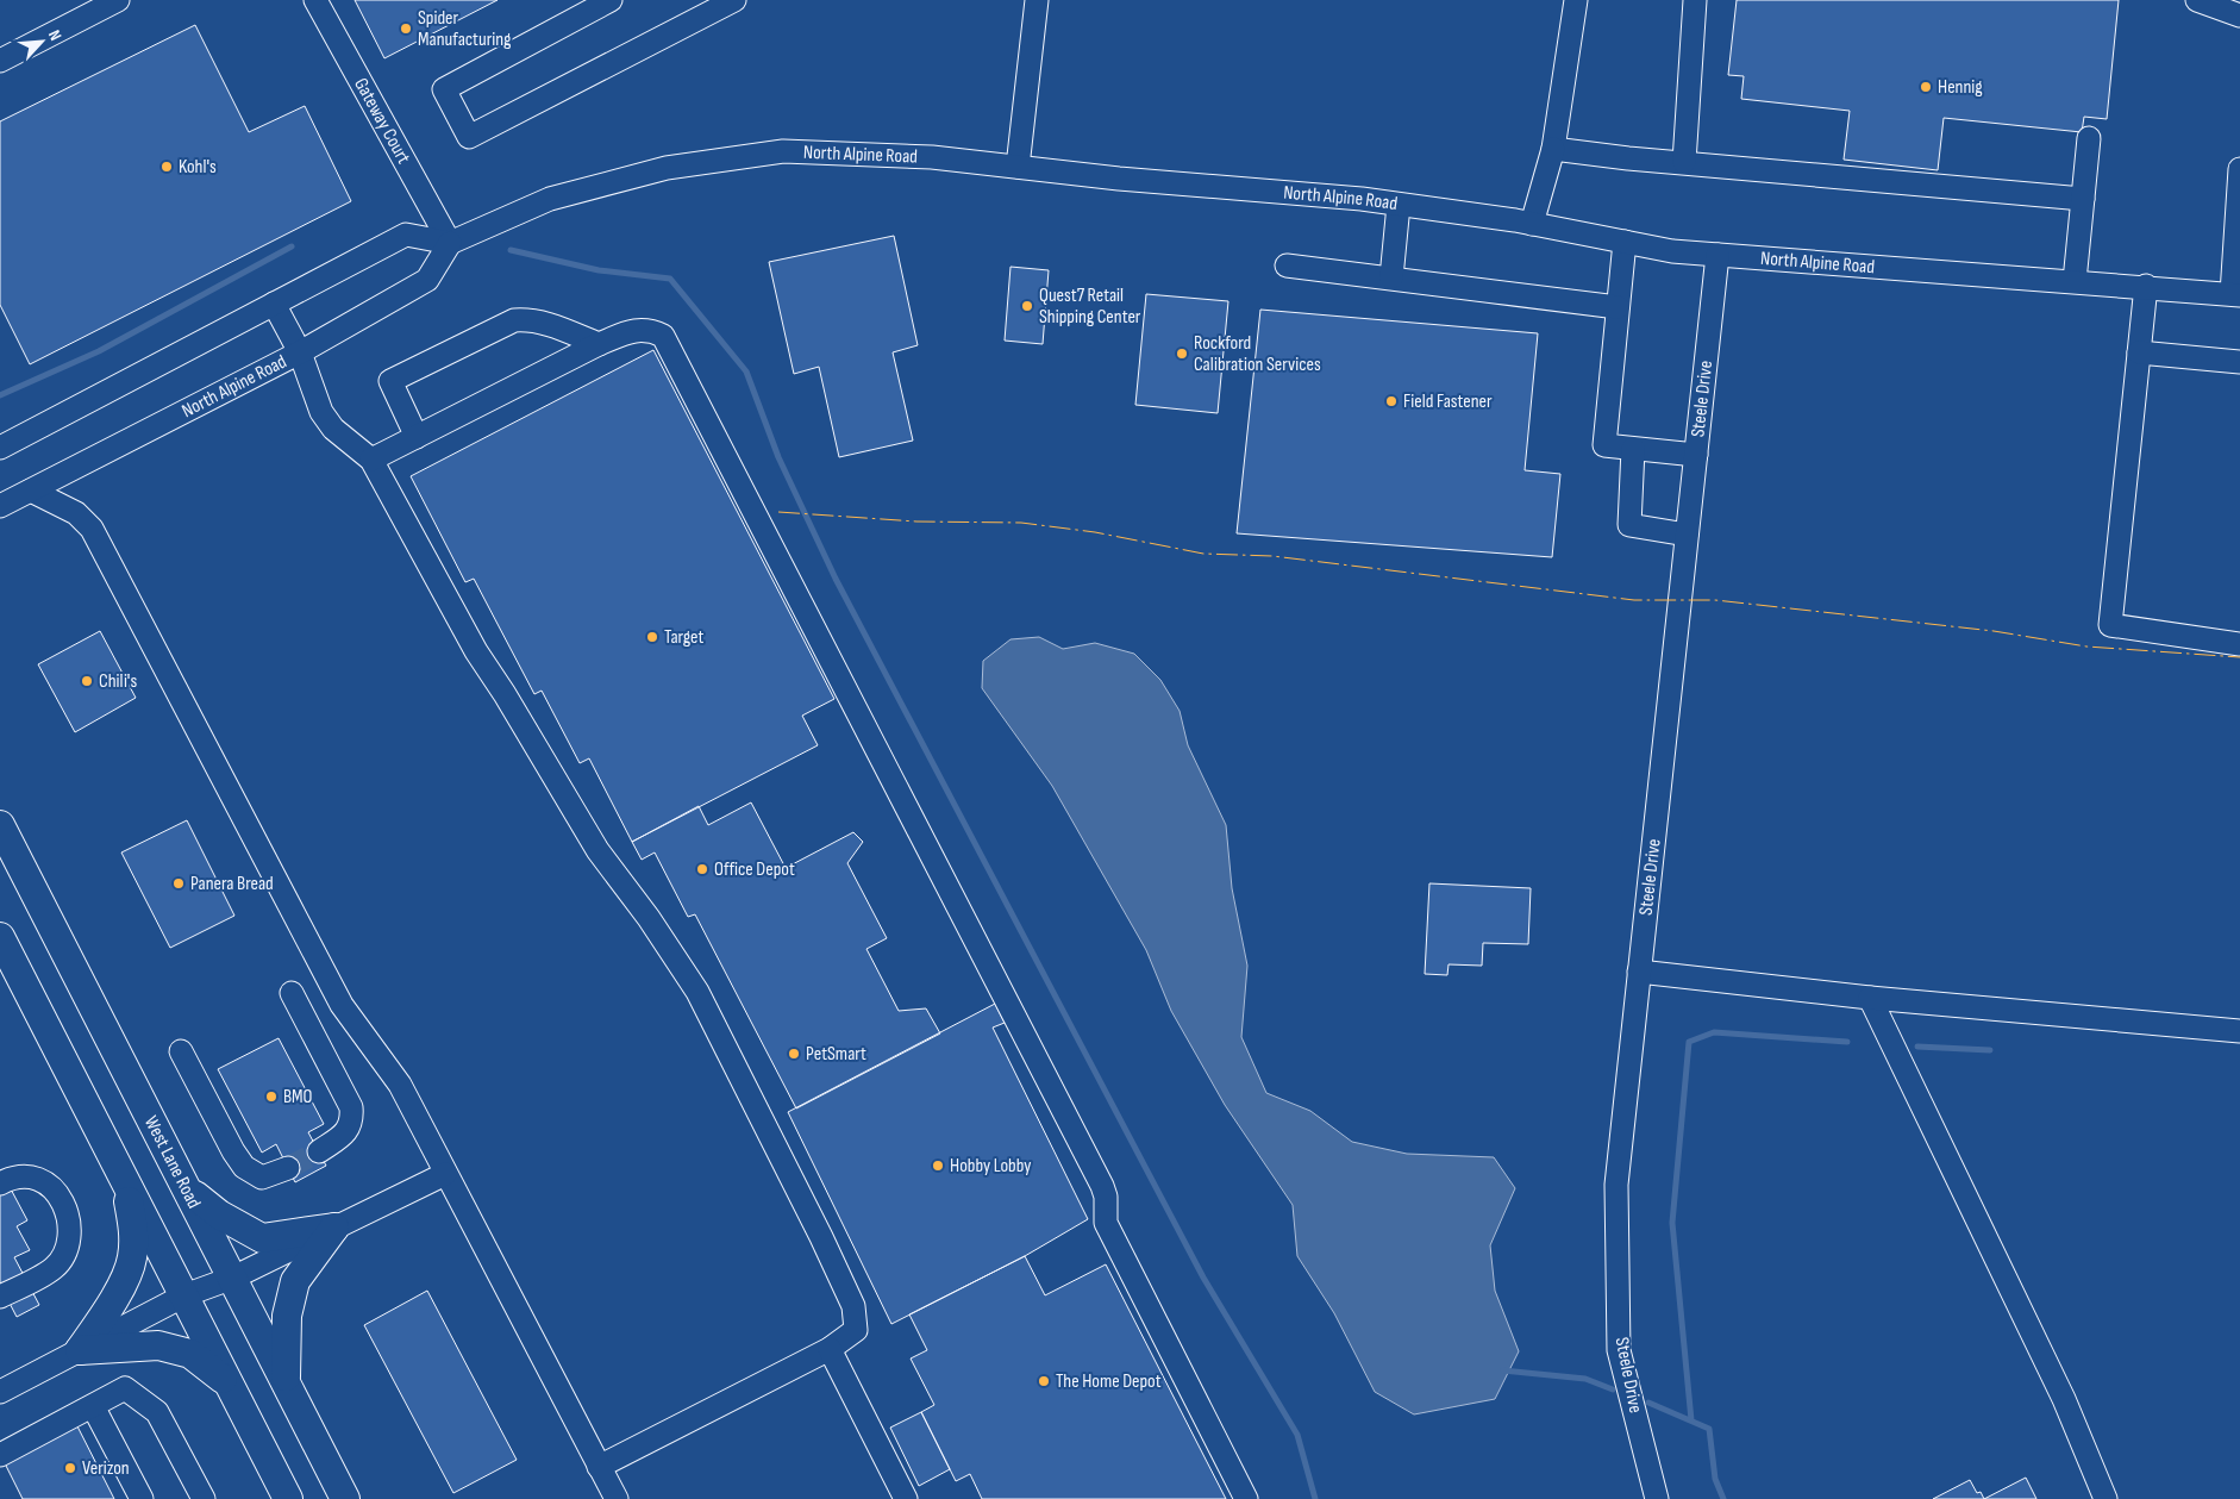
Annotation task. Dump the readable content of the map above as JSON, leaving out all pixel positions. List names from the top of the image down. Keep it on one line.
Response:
{"streets":{"main road":["West Lane Road"],"street":["Gateway Court","North Alpine Road","Steele Drive"]},"crossings":[["Gateway Court","North Alpine Road"],["North Alpine Road","Steele Drive"]],"places":["Spider Manufacturing","Hennig","Kohl's","Quest7 Retail Shipping Center","Rockford Calibration Services","Field Fastener","Target","Chili's","Office Depot","Panera Bread","PetSmart","BMO","Hobby Lobby","The Home Depot","Verizon"],"north":"top right"}
